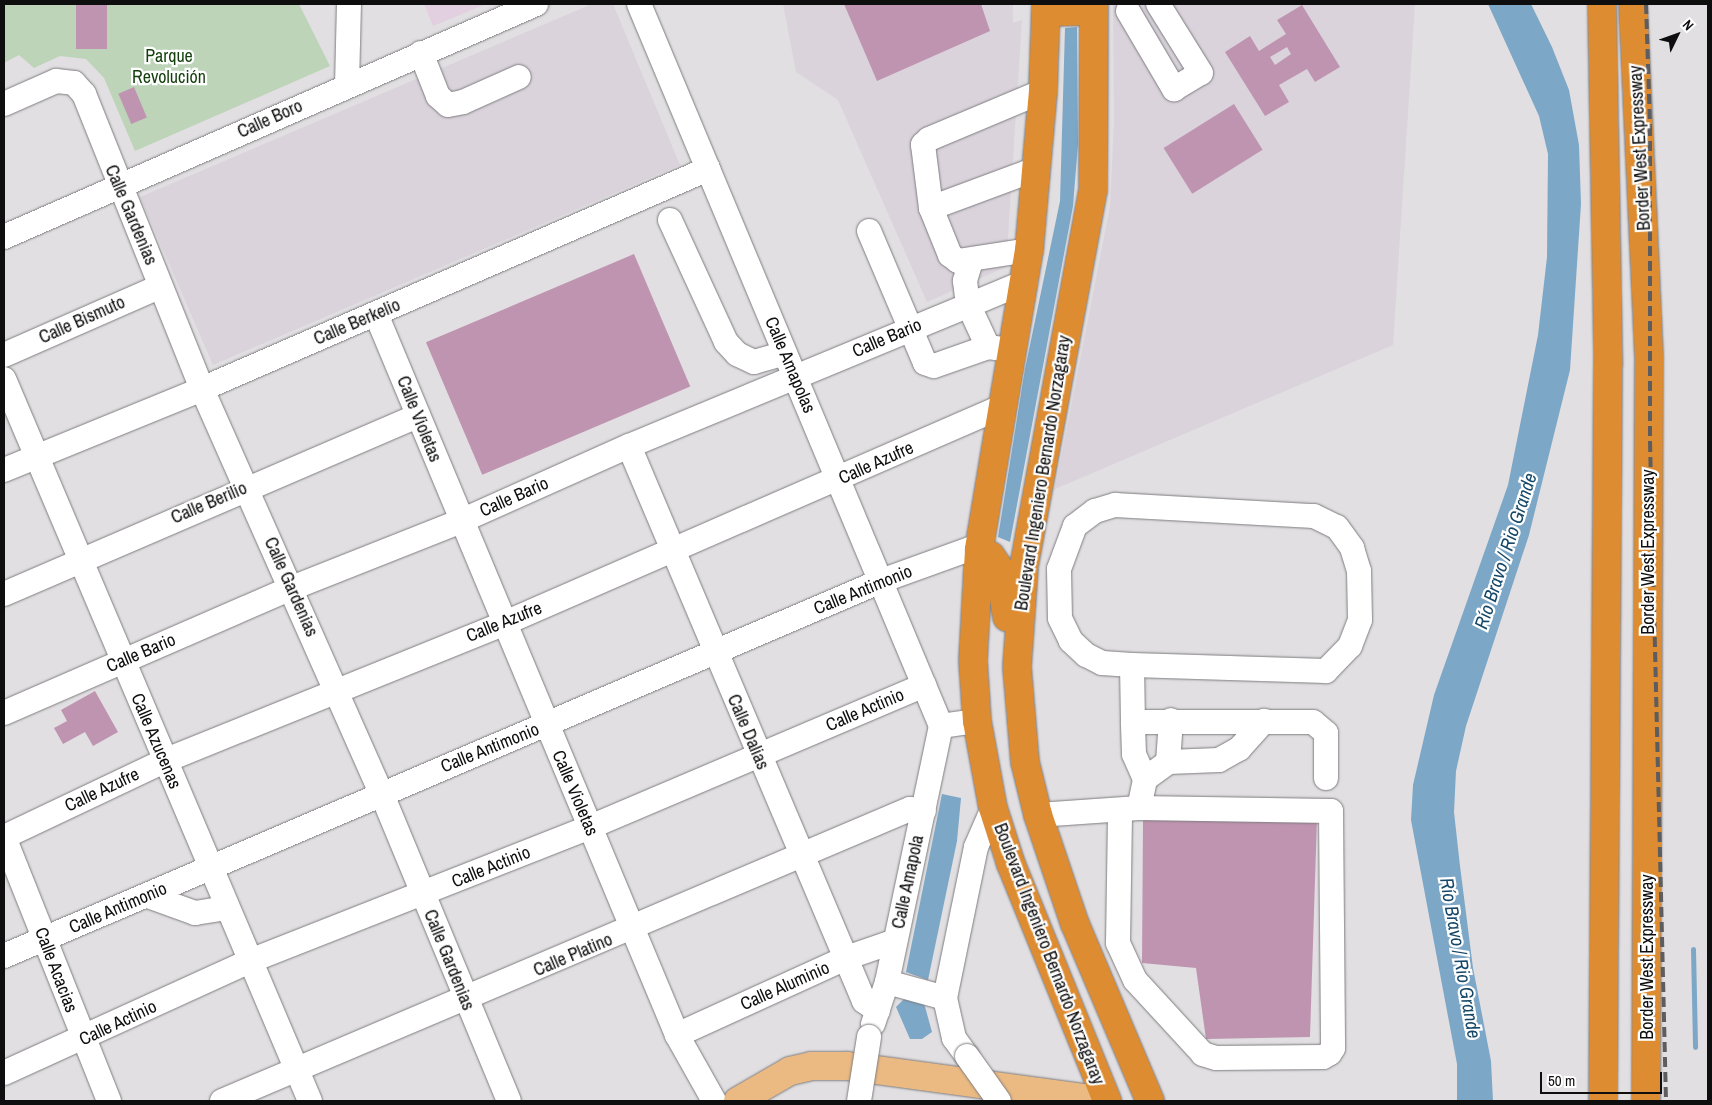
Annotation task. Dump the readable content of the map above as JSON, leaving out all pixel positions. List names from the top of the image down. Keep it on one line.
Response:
{"streets":{"highway":["Border West Expressway","Boulevard Ingeniero Bernardo Norzagaray"],"street":["Calle Boro","Calle Gardenias","Calle Bismuto","Calle Berkelio","Calle Bario","Calle Amapolas","Calle Violetas","Calle Azufre","Calle Berilio","Calle Antimonio","Calle Actinio","Calle Dalias","Calle Azucenas","Calle Amapola","Calle Platino","Calle Acacias","Calle Aluminio"]},"crossings":[["Calle Boro","Calle Gardenias"],["Calle Gardenias","Calle Bismuto"],["Calle Gardenias","Calle Berkelio"],["Calle Gardenias","Calle Bario"],["Calle Gardenias","Calle Azufre"],["Calle Gardenias","Calle Berilio"],["Calle Gardenias","Calle Antimonio"],["Calle Gardenias","Calle Actinio"],["Calle Gardenias","Calle Platino"],["Calle Berkelio","Calle Amapolas"],["Calle Berkelio","Calle Violetas"],["Calle Berkelio","Calle Azucenas"],["Calle Bario","Calle Amapolas"],["Calle Bario","Calle Violetas"],["Calle Bario","Boulevard Ingeniero Bernardo Norzagaray"],["Calle Bario","Calle Dalias"],["Calle Bario","Calle Azucenas"],["Calle Amapolas","Calle Azufre"],["Calle Amapolas","Calle Antimonio"],["Calle Amapolas","Calle Actinio"],["Calle Amapolas","Calle Amapola"],["Calle Violetas","Calle Azufre"],["Calle Violetas","Calle Berilio"],["Calle Violetas","Calle Antimonio"],["Calle Violetas","Calle Actinio"],["Calle Violetas","Calle Platino"],["Calle Violetas","Calle Aluminio"],["Calle Azufre","Boulevard Ingeniero Bernardo Norzagaray"],["Calle Azufre","Calle Dalias"],["Calle Azufre","Calle Azucenas"],["Calle Azufre","Calle Acacias"],["Boulevard Ingeniero Bernardo Norzagaray","Calle Antimonio"],["Calle Berilio","Calle Azucenas"],["Calle Antimonio","Calle Dalias"],["Calle Antimonio","Calle Azucenas"],["Calle Antimonio","Calle Acacias"],["Calle Actinio","Calle Dalias"],["Calle Actinio","Calle Azucenas"],["Calle Actinio","Calle Acacias"],["Calle Dalias","Calle Amapola"],["Calle Dalias","Calle Platino"],["Calle Dalias","Calle Aluminio"],["Calle Azucenas","Calle Platino"],["Calle Amapola","Calle Platino"],["Calle Amapola","Calle Aluminio"]],"water":["Río Bravo / Rio Grande"],"parks":["Parque Revolución"],"scale_bar":"50 m","north":"top right"}
